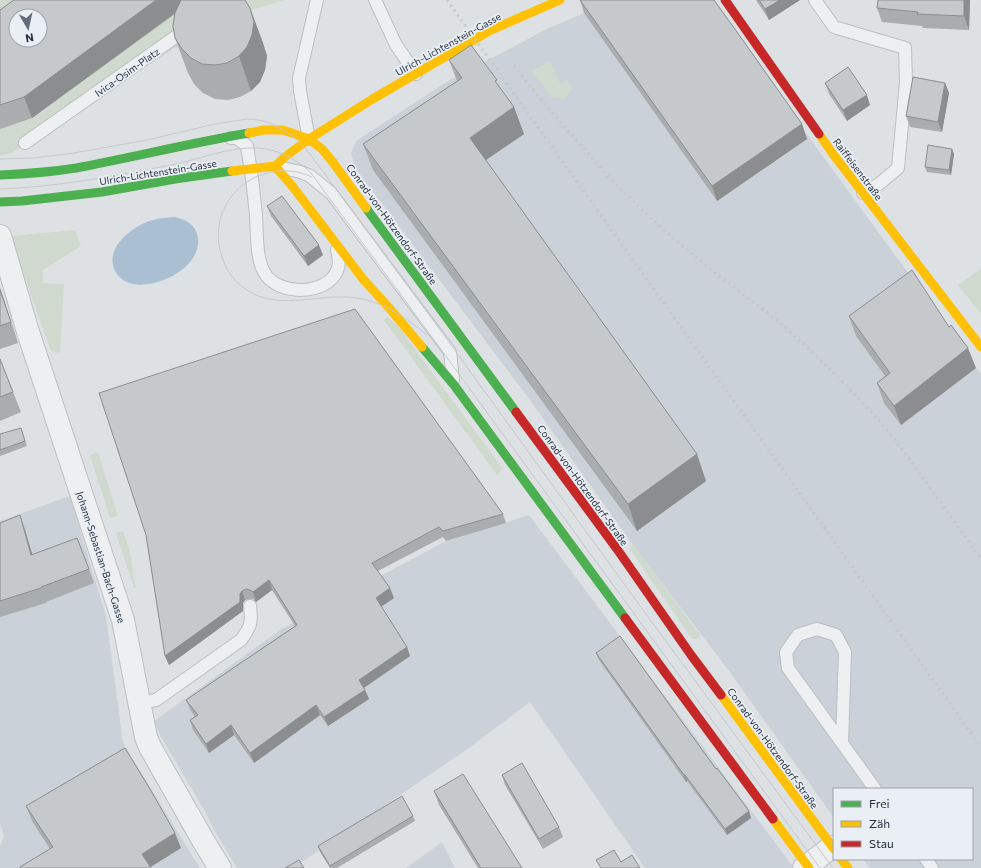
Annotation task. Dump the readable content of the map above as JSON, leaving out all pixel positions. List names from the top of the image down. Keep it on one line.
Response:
{"streets":{"main road":["Ulrich-Lichtenstein-Gasse","Raiffeisenstraße","Conrad-von-Hötzendorf-Straße"],"street":["Johann-Sebastian-Bach-Gasse"],"lane":["Ivica-Osim-Platz"]},"crossings":[["Ulrich-Lichtenstein-Gasse","Conrad-von-Hötzendorf-Straße"]],"legend":["Frei","Zäh","Stau"],"north":"bottom"}
